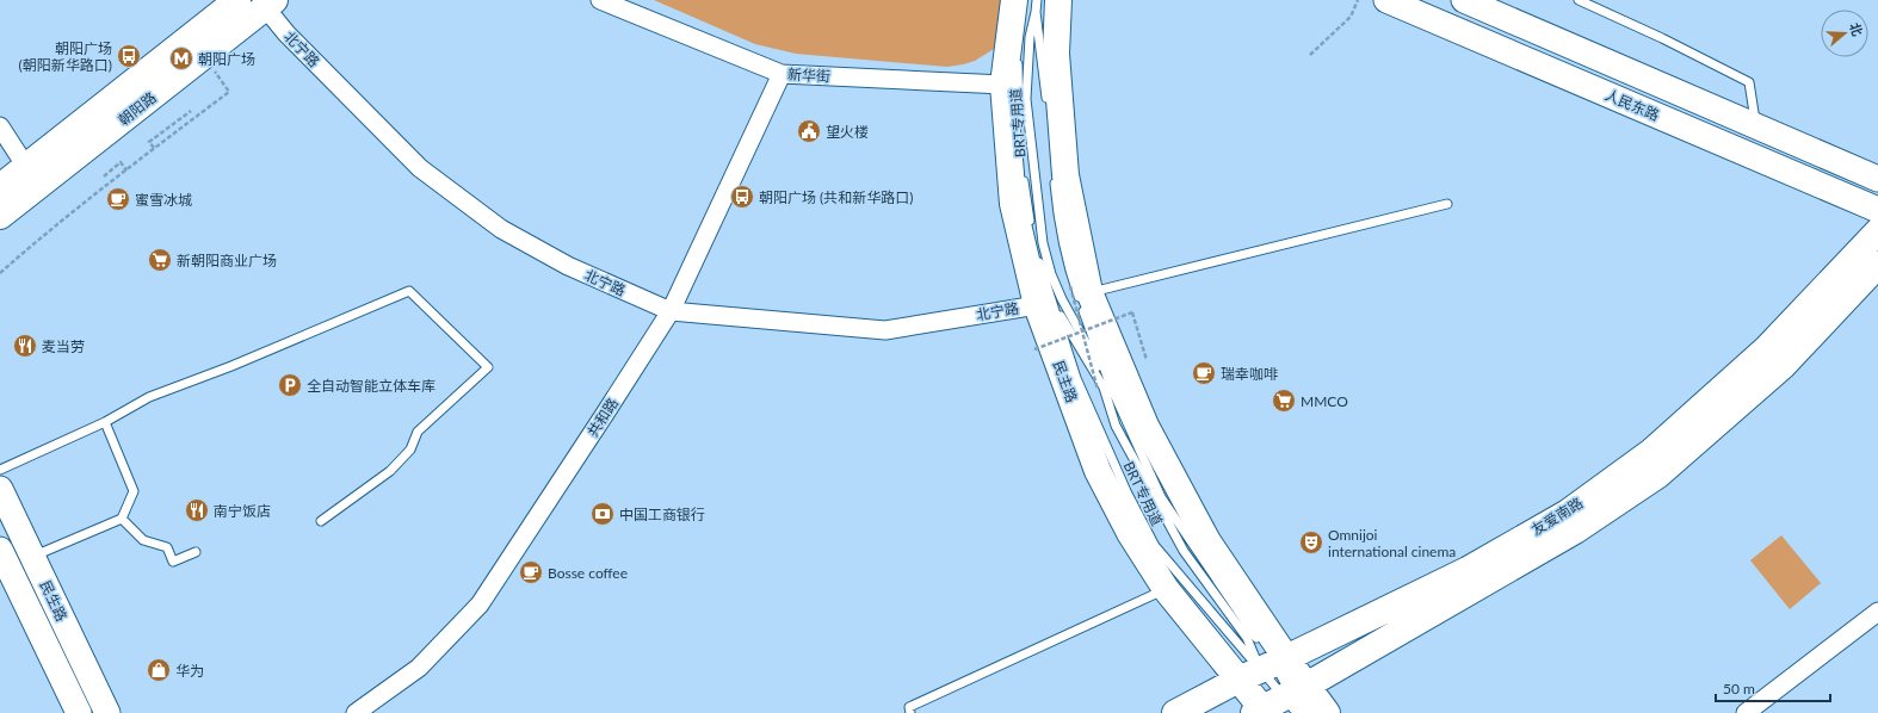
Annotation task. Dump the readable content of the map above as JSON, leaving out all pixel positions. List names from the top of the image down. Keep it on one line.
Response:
{"streets":{"main road":["人民东路","朝阳路","民主路","友爱南路","民生路"],"street":["北宁路","新华街","共和路"],"lane":["BRT专用道"]},"crossings":[["北宁路","朝阳路"],["北宁路","BRT专用道"],["北宁路","民主路"],["北宁路","共和路"],["新华街","民主路"],["新华街","共和路"],["BRT专用道","民主路"],["BRT专用道","友爱南路"],["民主路","友爱南路"]],"places":{"bus stop":["朝阳广场 (朝阳新华路口)","朝阳广场 (共和新华路口)"],"metro station":["朝阳广场"],"public building":["望火楼"],"cafe":["蜜雪冰城","瑞幸咖啡","Bosse coffee"],"supermarket":["新朝阳商业广场","MMCO"],"restaurant":["麦当劳","南宁饭店"],"parking":["全自动智能立体车库"],"bank":["中国工商银行"],"theatre":["Omnijoi international cinema"],"shop":["华为"]},"scale_bar":"50 m","north":"right"}
